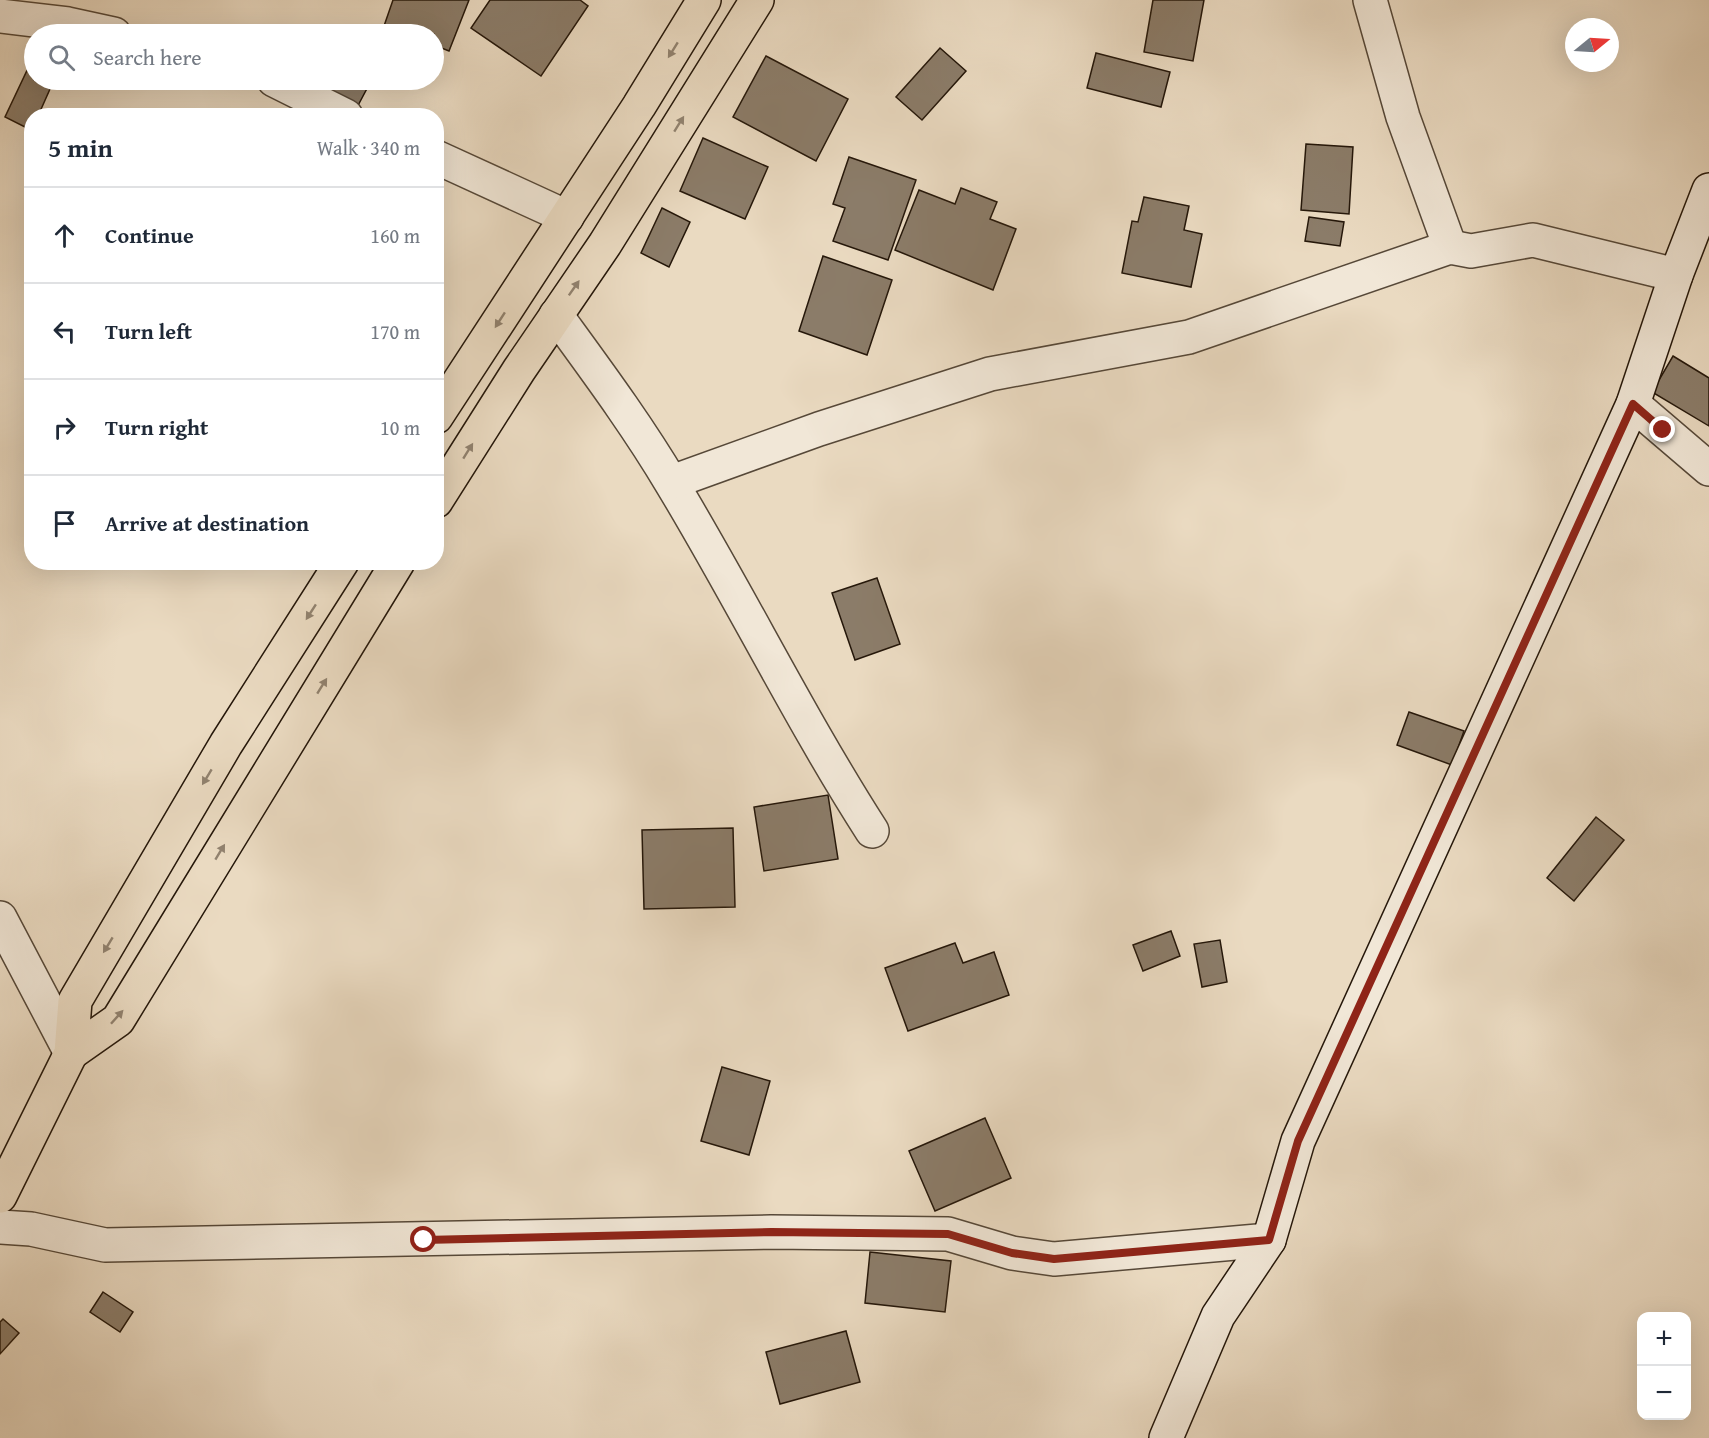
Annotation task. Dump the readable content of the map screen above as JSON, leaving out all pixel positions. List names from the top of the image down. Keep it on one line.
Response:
{"north":"right","page":{"search":"Search here","heading":["5 min","Walk · 340 m"],"list":[["Continue","160 m"],["Turn left","170 m"],["Turn right","10 m"],"Arrive at destination"],"map_buttons":["+","−"]}}
